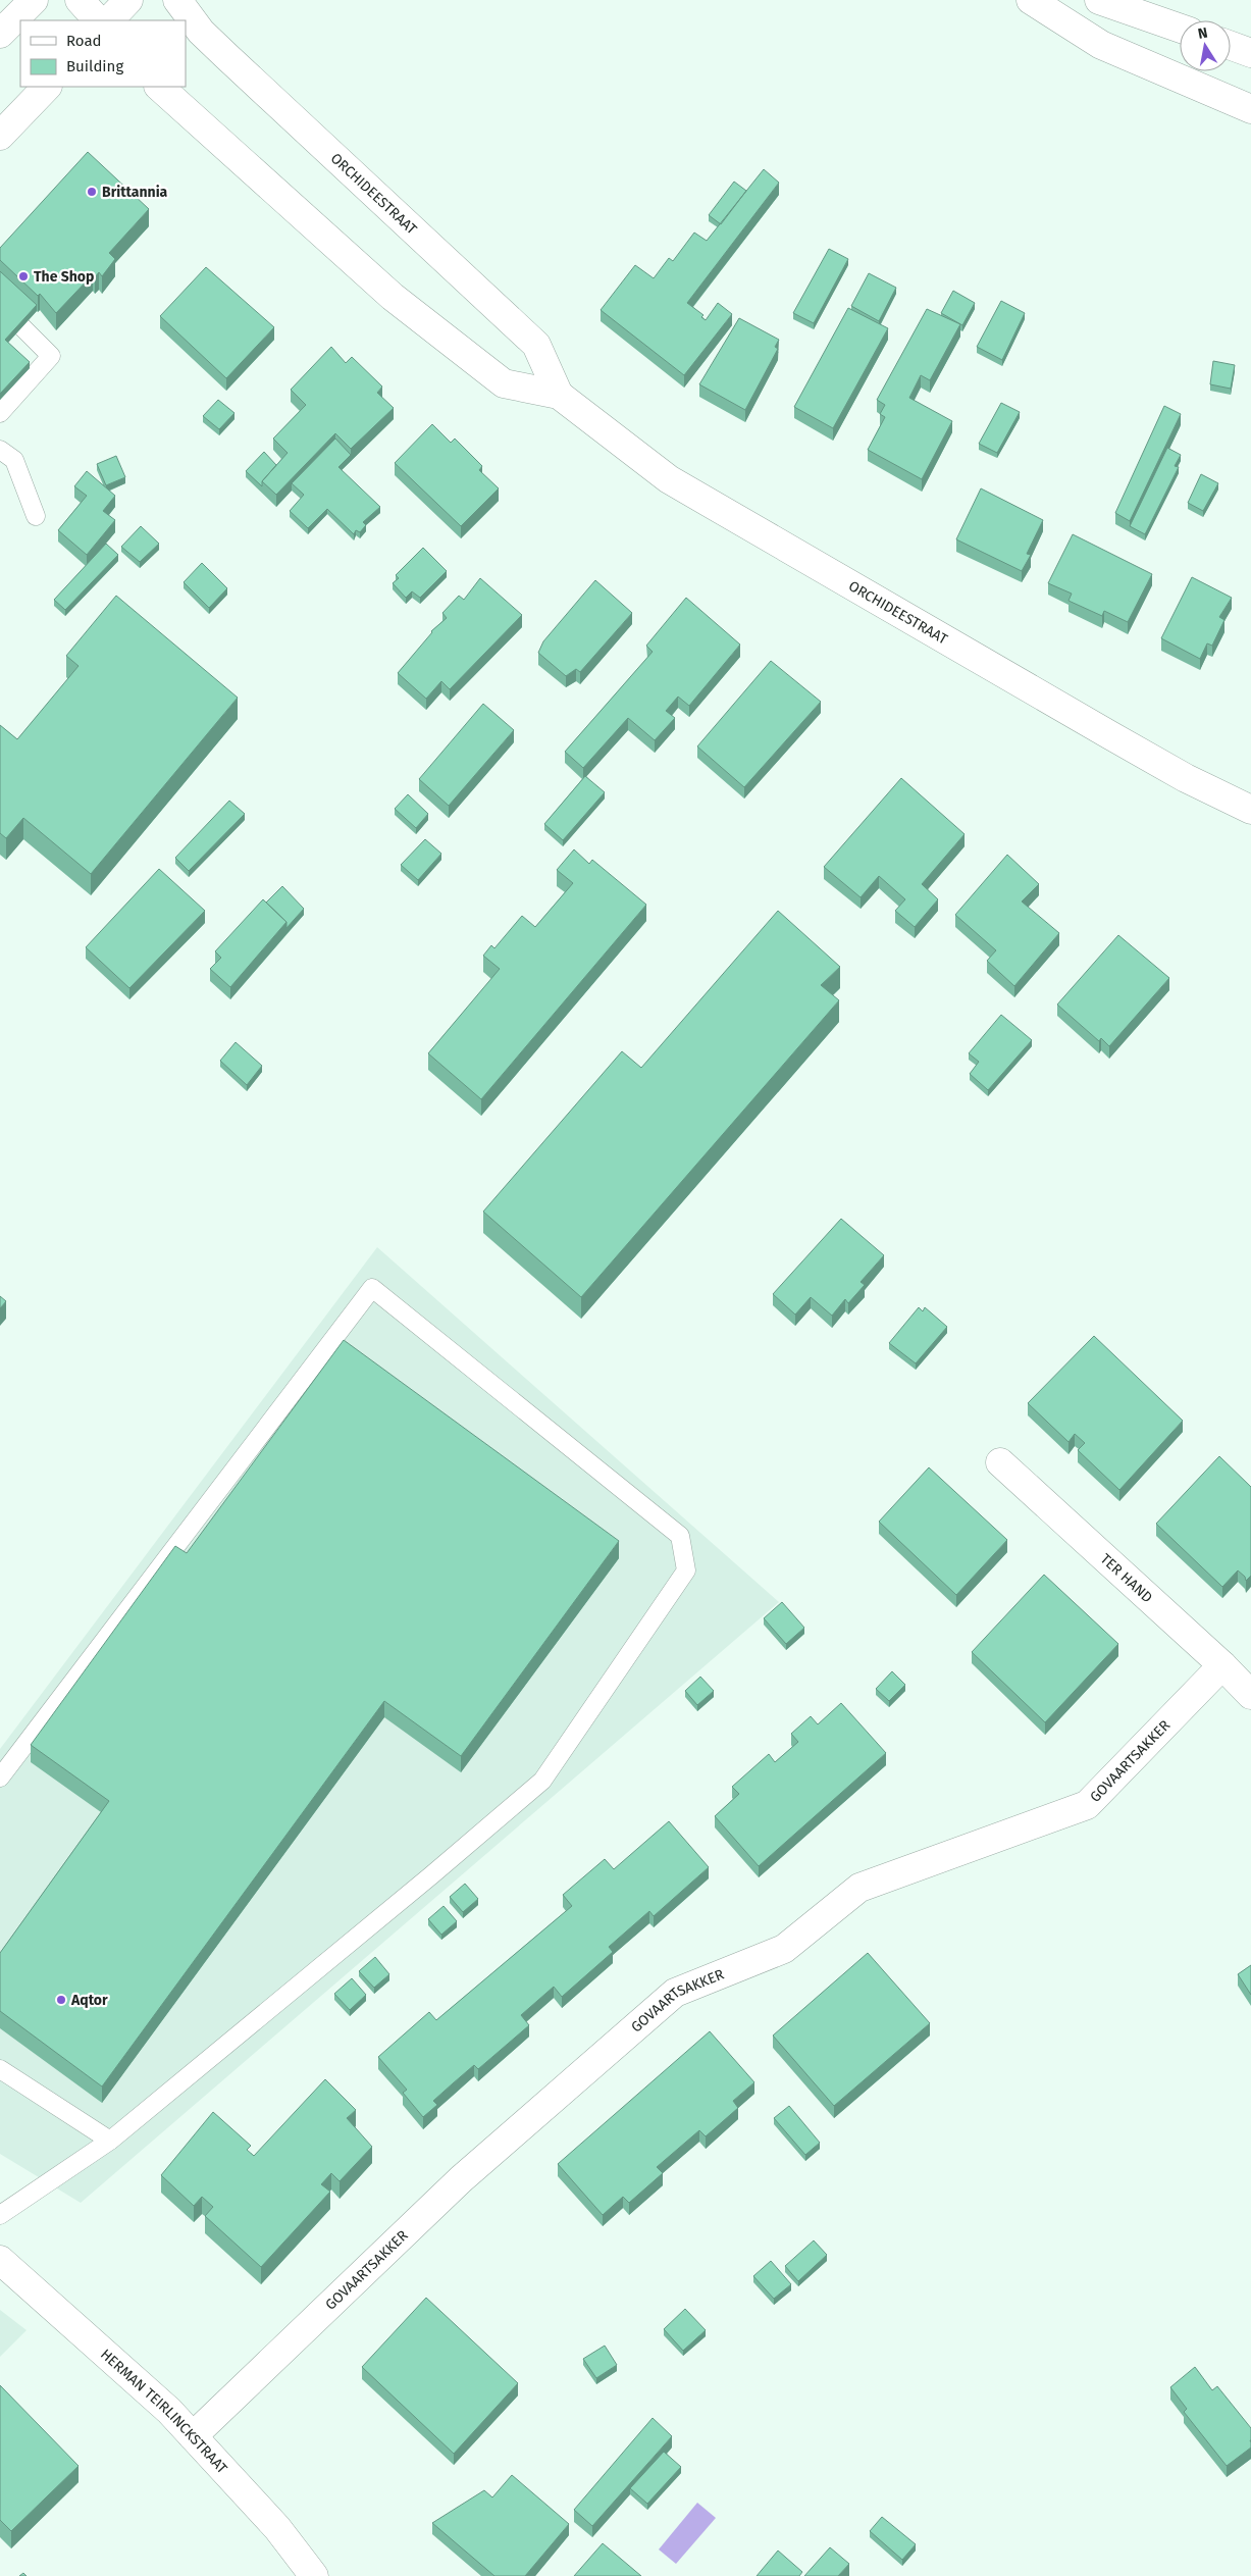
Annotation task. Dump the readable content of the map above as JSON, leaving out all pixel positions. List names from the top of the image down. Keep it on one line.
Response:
{"streets":{"main road":["ORCHIDEESTRAAT","TER HAND","GOVAARTSAKKER","HERMAN TEIRLINCKSTRAAT"]},"crossings":[["TER HAND","GOVAARTSAKKER"],["GOVAARTSAKKER","HERMAN TEIRLINCKSTRAAT"]],"places":["Brittannia","The Shop","Aqtor"],"legend":["Road","Building"],"north":"top"}
